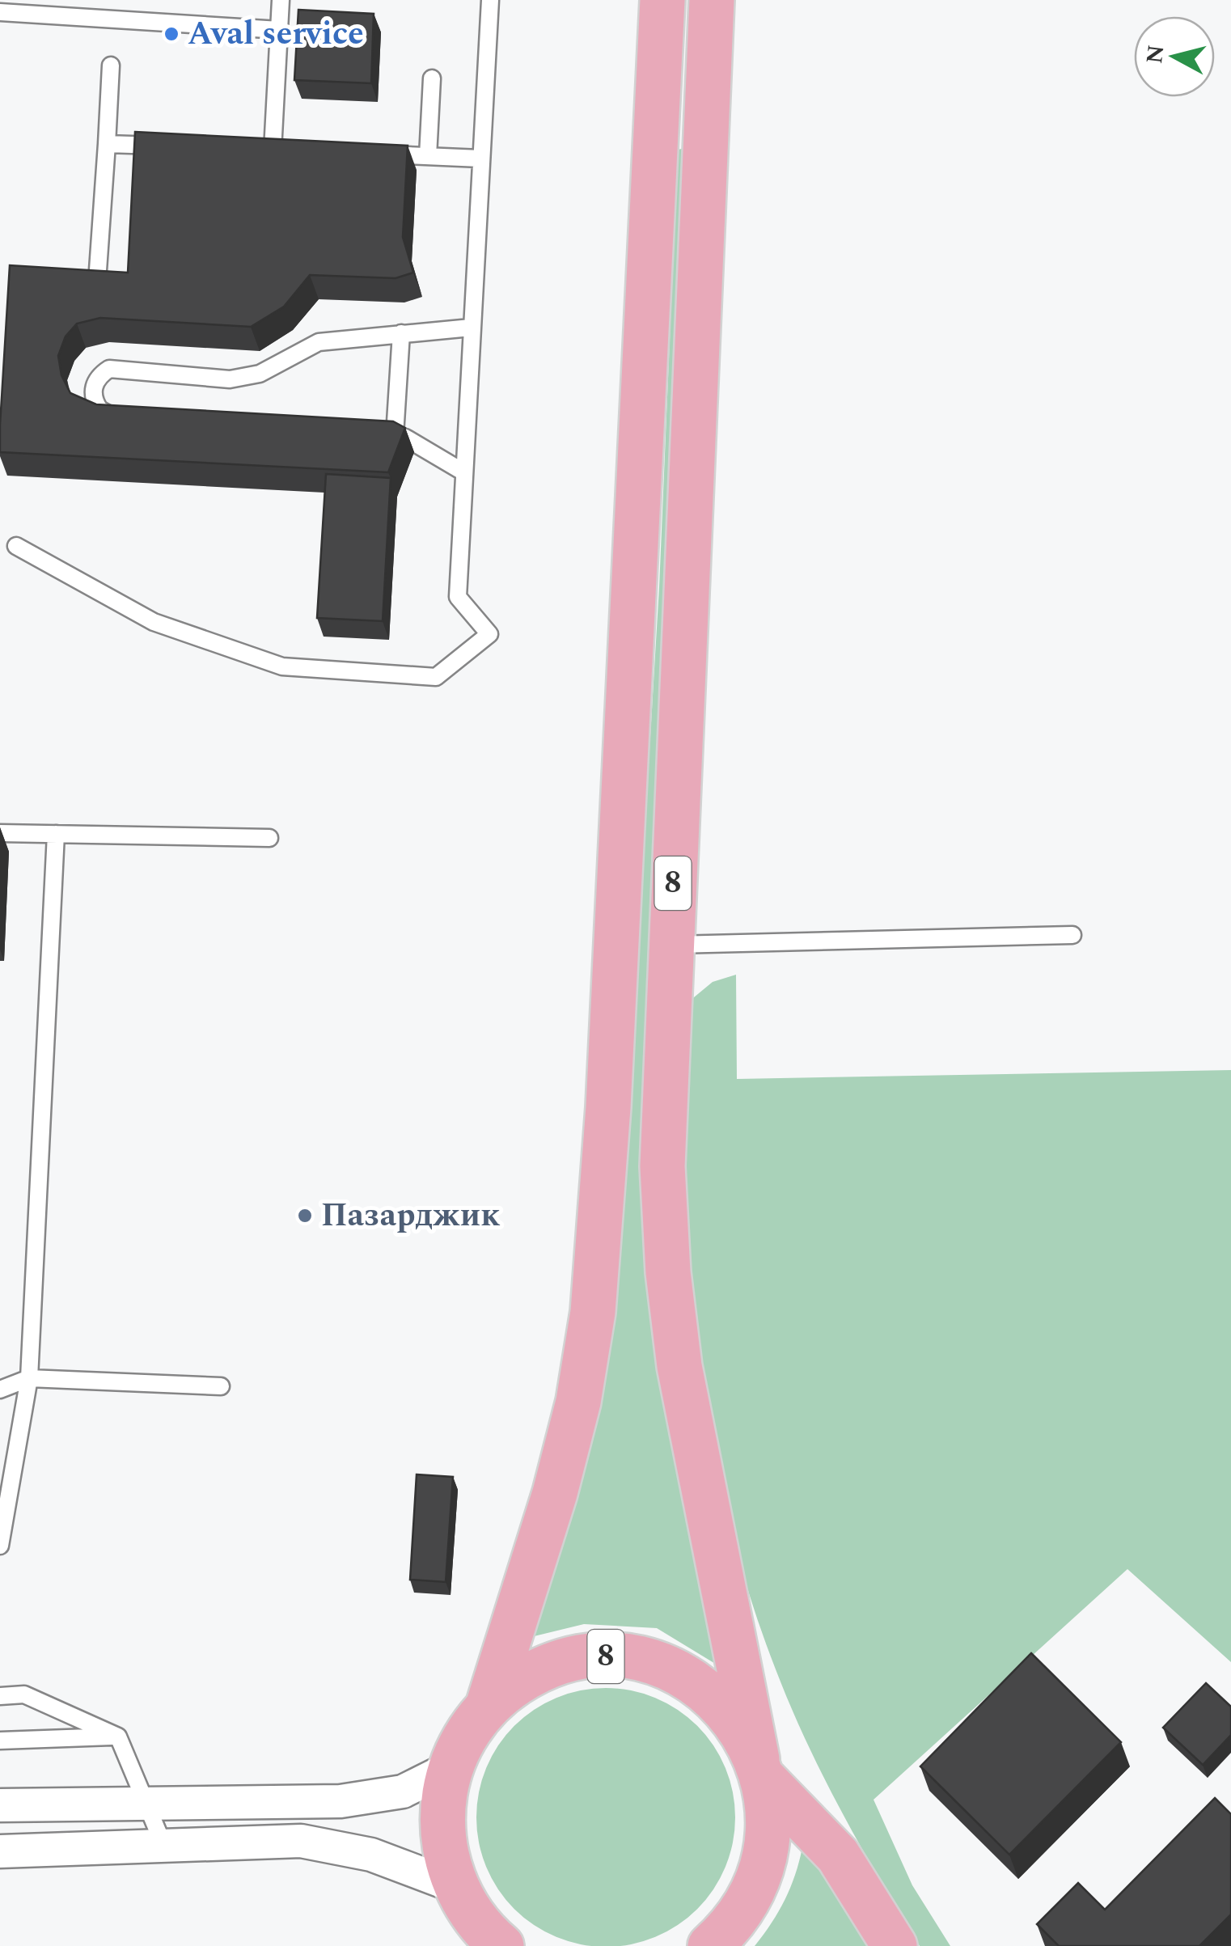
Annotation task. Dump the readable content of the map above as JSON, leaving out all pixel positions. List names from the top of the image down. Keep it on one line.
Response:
{"streets":{"main road":["8"]},"places":["Aval service","Пазарджик"],"north":"left"}
